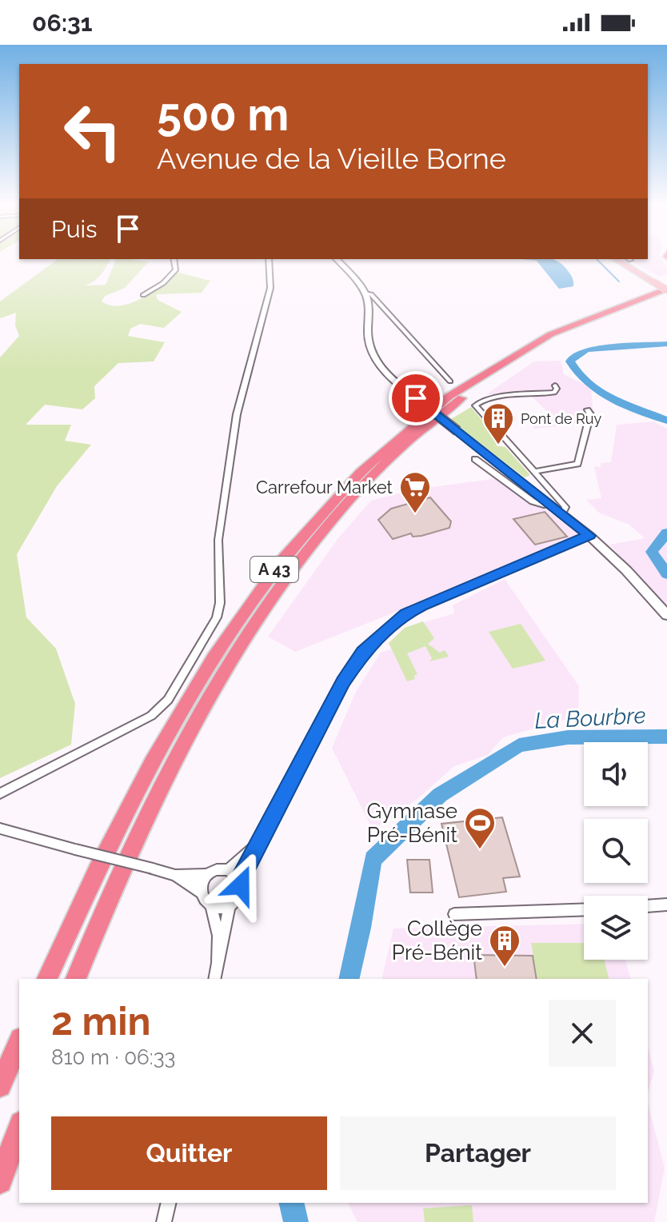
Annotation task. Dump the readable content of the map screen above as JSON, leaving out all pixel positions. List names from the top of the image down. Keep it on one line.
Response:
{"streets":{"highway":["A 43"]},"water":["La Bourbre"],"places":{"building":["Pont de Ruy","Collège Pré-Bénit"],"supermarket":["Carrefour Market"],"sports":["Gymnase Pré-Bénit"]},"page":{"status":"06:31","turn":["500 m","Avenue de la Vieille Borne"],"then":"Puis","heading":["2 min","810 m · 06:33"],"buttons":["Quitter","Partager"]}}
